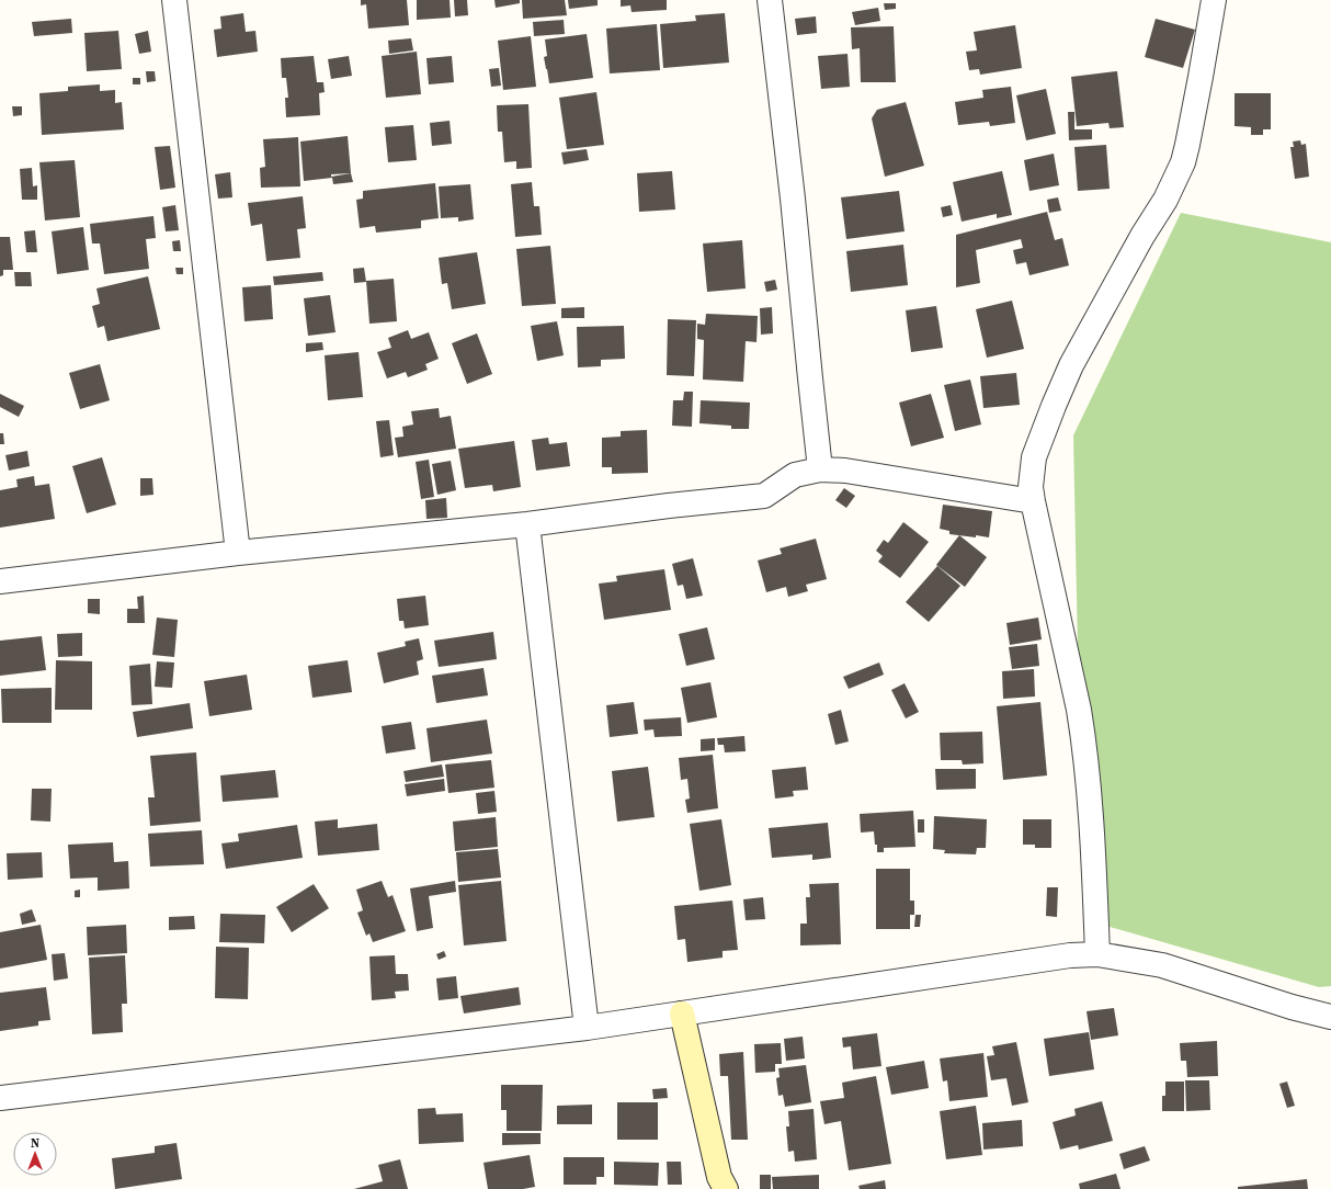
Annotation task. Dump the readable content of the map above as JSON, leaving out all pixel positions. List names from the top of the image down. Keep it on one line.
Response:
{"north":"top"}
